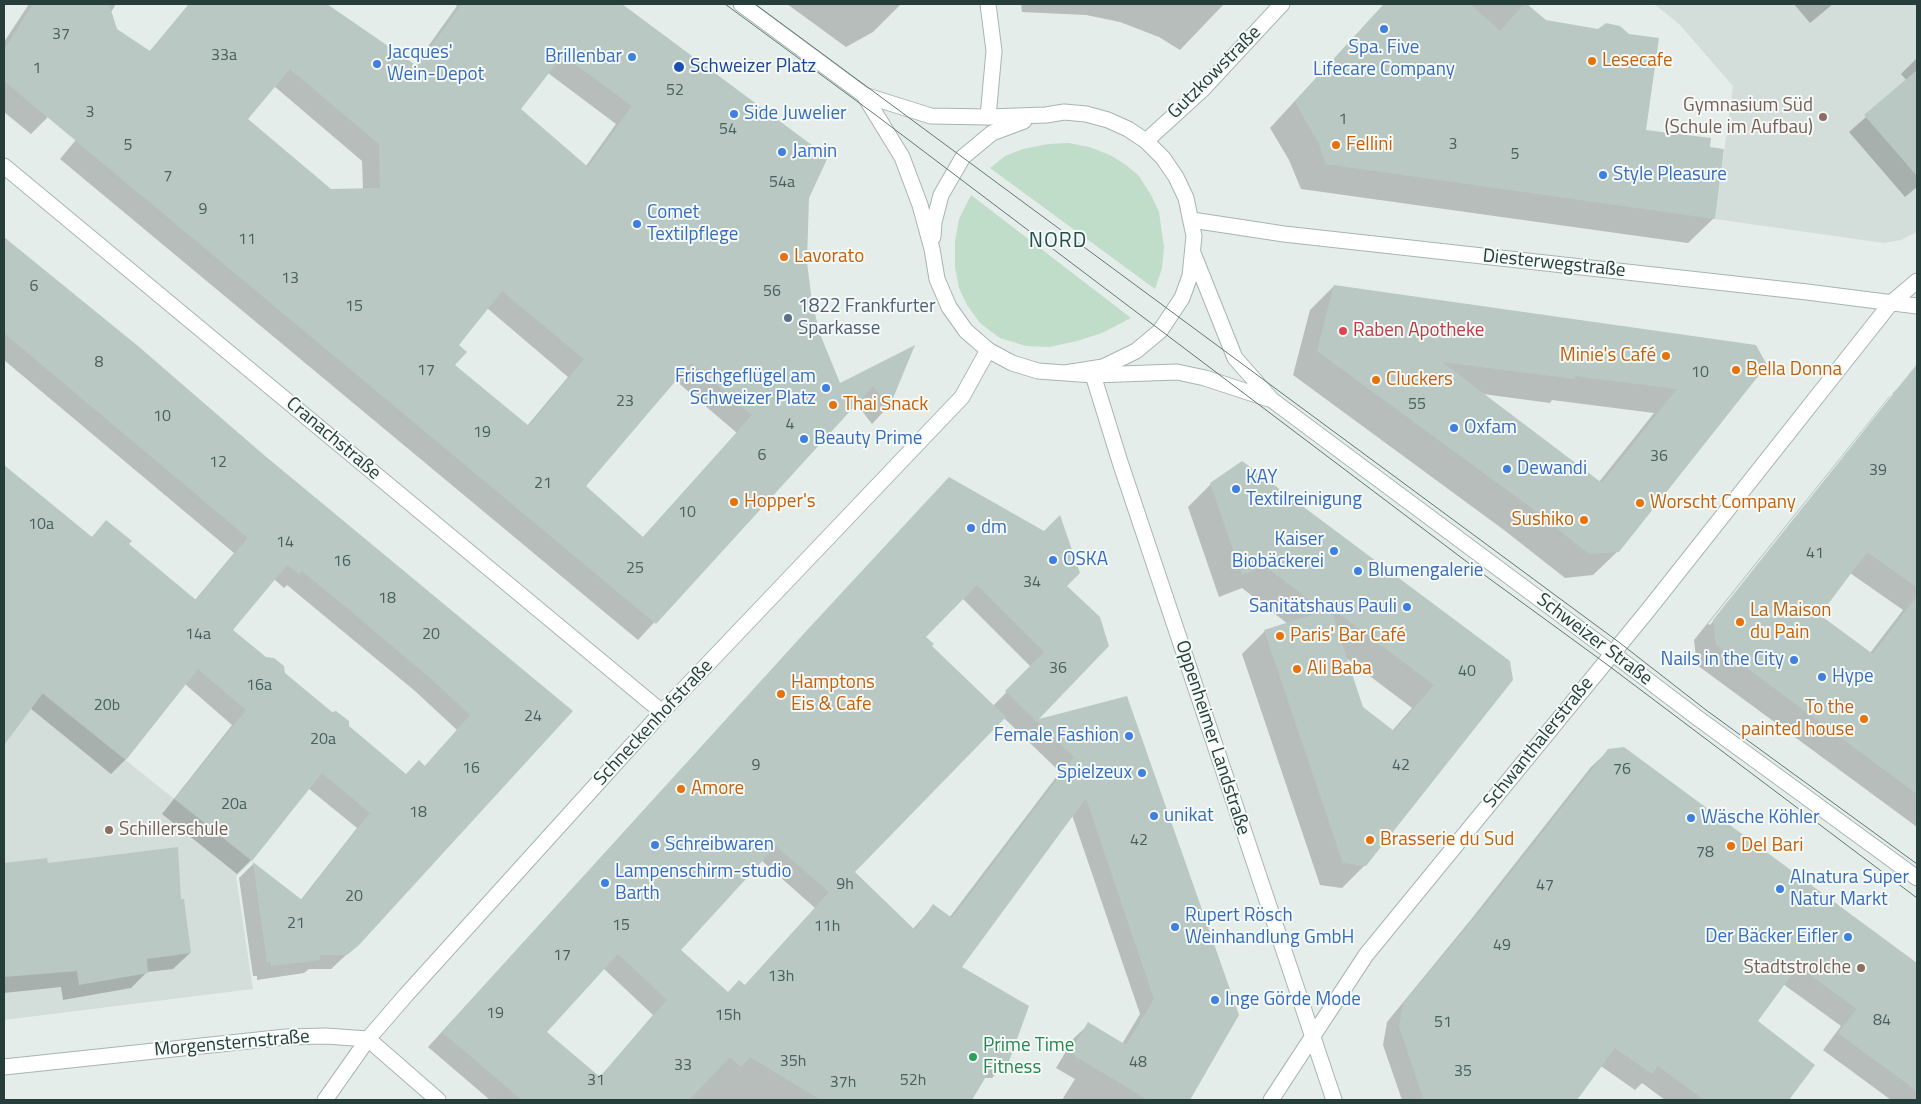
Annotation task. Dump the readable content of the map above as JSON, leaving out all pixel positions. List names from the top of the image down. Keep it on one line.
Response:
{"streets":{"street":["Gutzkowstraße","Diesterwegstraße","Cranachstraße","Schweizer Straße","Schneckenhofstraße","Oppenheimer Landstraße","Schwanthalerstraße","Morgensternstraße"]},"crossings":[["Diesterwegstraße","Schwanthalerstraße"],["Cranachstraße","Schneckenhofstraße"],["Schweizer Straße","Schwanthalerstraße"],["Schneckenhofstraße","Morgensternstraße"],["Oppenheimer Landstraße","Schwanthalerstraße"]],"districts":["NORD"],"places":["Spa. Five Lifecare Company","Brillenbar","Lesecafe","Jacques' Wein-Depot","Schweizer Platz","Side Juwelier","Gymnasium Süd (Schule im Aufbau)","Fellini","Jamin","Style Pleasure","Comet Textilpflege","Lavorato","1822 Frankfurter Sparkasse","Raben Apotheke","Minie's Café","Bella Donna","Cluckers","Frischgeflügel am Schweizer Platz","Thai Snack","Oxfam","Beauty Prime","Dewandi","KAY Textilreinigung","Hopper's","Worscht Company","Sushiko","dm","Kaiser Biobäckerei","OSKA","Blumengalerie","Sanitätshaus Pauli","La Maison du Pain","Paris' Bar Café","Nails in the City","Ali Baba","Hype","Hamptons Eis & Cafe","To the painted house","Female Fashion","Spielzeux","Amore","unikat","Wäsche Köhler","Schillerschule","Brasserie du Sud","Schreibwaren","Del Bari","Lampenschirm-studio Barth","Alnatura Super Natur Markt","Rupert Rösch Weinhandlung GmbH","Der Bäcker Eifler","Stadtstrolche","Inge Görde Mode","Prime Time Fitness"],"house_numbers":["37","33a","1","52","3","1","54","3","5","5","7","54a","9","11","13","6","56","15","8","17","10","23","55","10","4","19","6","36","12","39","21","10","10a","14","41","16","25","34","18","14a","20","36","40","16a","20b","24","20a","9","42","16","76","20a","18","42","78","9h","47","20","21","15","11h","49","17","13h","19","15h","84","51","35h","48","33","35","31","52h","37h"]}
